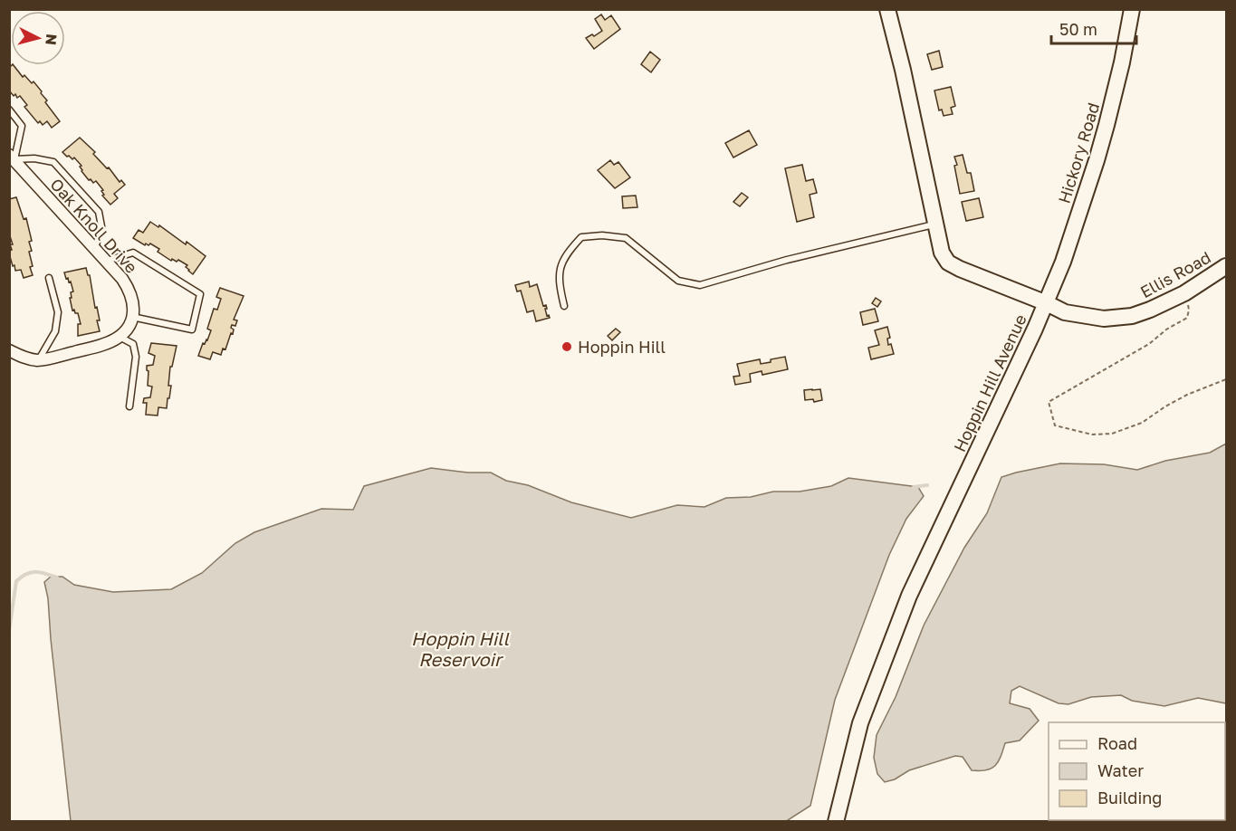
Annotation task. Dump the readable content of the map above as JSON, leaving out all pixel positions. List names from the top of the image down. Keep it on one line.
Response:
{"streets":{"main road":["Hickory Road","Ellis Road","Hoppin Hill Avenue"],"street":["Oak Knoll Drive"]},"crossings":[["Hickory Road","Ellis Road"],["Hickory Road","Hoppin Hill Avenue"],["Ellis Road","Hoppin Hill Avenue"]],"water":["Hoppin Hill Reservoir"],"places":["Hoppin Hill"],"legend":["Road","Water","Building"],"scale_bar":"50 m","north":"right"}
